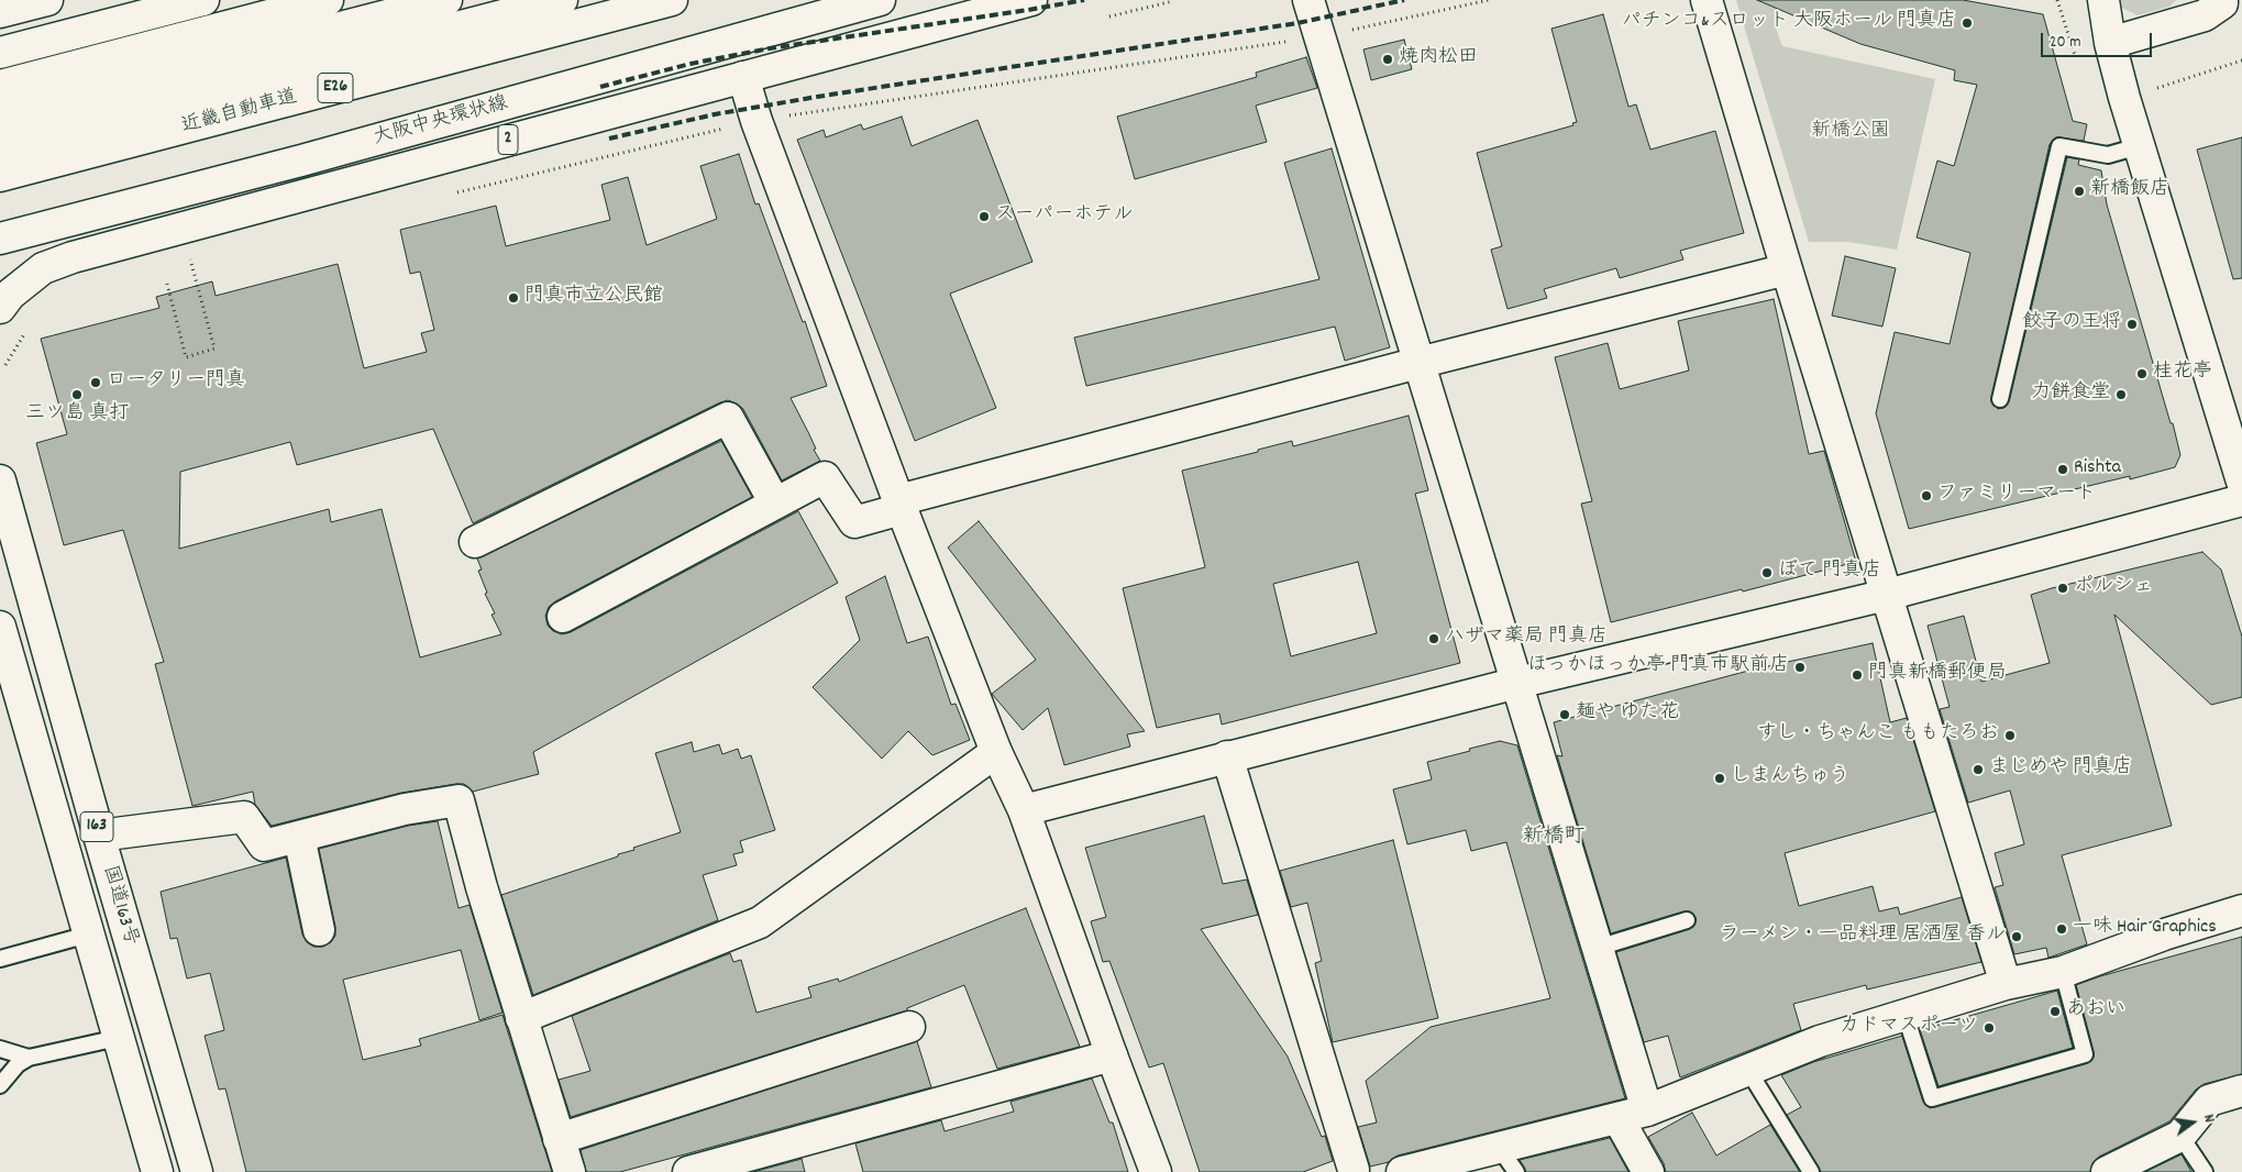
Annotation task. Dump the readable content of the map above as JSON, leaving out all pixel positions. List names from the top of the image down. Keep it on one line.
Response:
{"streets":{"main road":["E26","近畿自動車道","大阪中央環状線","2","163","国道163号"]},"districts":["新橋町"],"parks":["新橋公園"],"places":["パチンコ&スロット 大阪ホール 門真店","焼肉松田","新橋飯店","スーパーホテル","門真市立公民館","餃子の王将","桂花亭","ロータリー門真","三ツ島 真打","力餅食堂","Rishta","ファミリーマート","ぼて 門真店","ポルシェ","ハザマ薬局 門真店","ほっかほっか亭 門真市駅前店","門真新橋郵便局","麺や ゆた花","すし・ちゃんこ ももたろお","まじめや 門真店","しまんちゅう","一味 Hair Graphics","ラーメン・一品料理 居酒屋 香ル","あおい","カドマスポーツ"],"scale_bar":"20 m","north":"right"}
